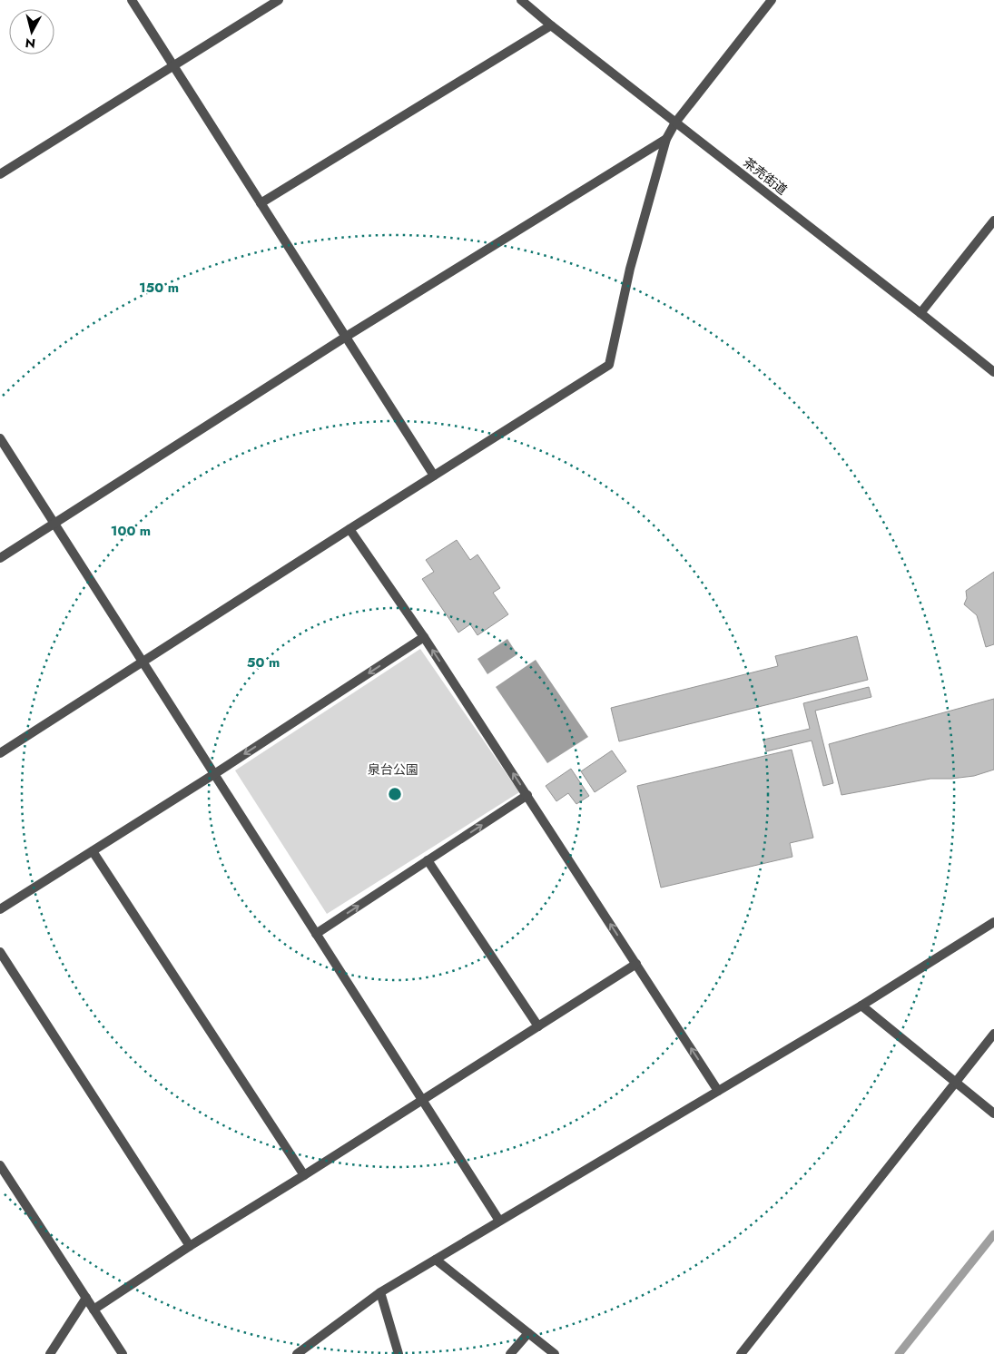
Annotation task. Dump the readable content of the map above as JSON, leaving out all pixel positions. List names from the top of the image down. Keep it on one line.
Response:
{"streets":{"street":["茶売街道"]},"parks":["泉台公園"],"north":"bottom","rings":["150 m","100 m","50 m"]}
